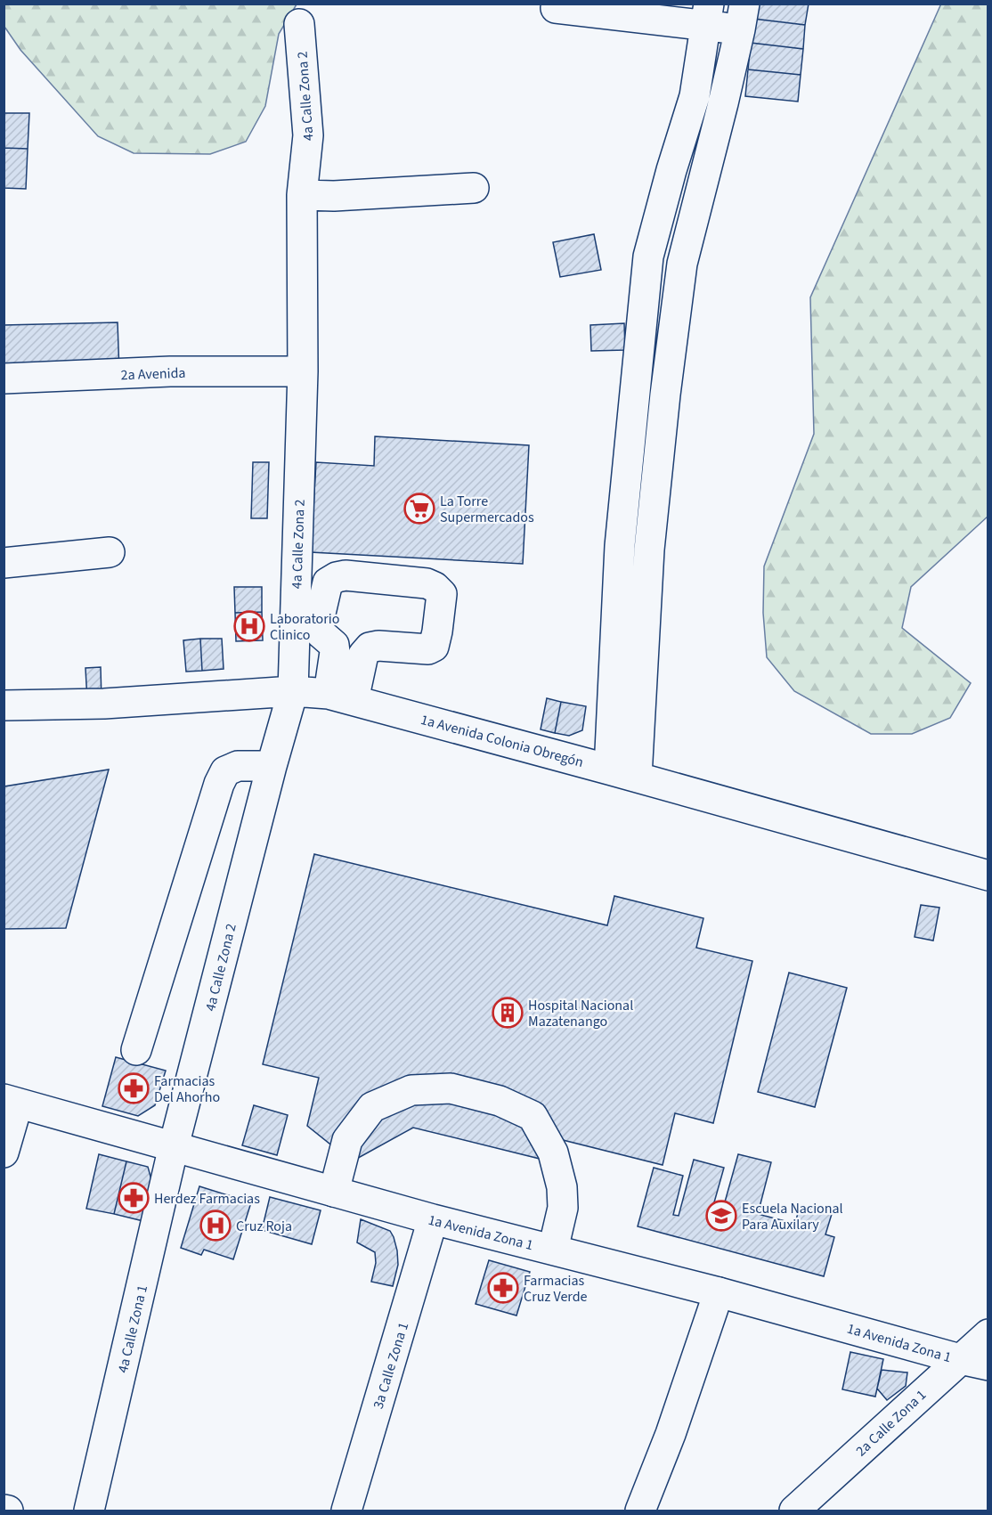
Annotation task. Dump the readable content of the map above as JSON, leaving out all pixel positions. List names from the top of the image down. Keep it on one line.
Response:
{"streets":{"street":["4a Calle Zona 2","2a Avenida","1a Avenida Colonia Obregón","1a Avenida Zona 1","4a Calle Zona 1","3a Calle Zona 1","2a Calle Zona 1"]},"crossings":[["4a Calle Zona 2","2a Avenida"],["4a Calle Zona 2","1a Avenida Colonia Obregón"],["4a Calle Zona 2","1a Avenida Zona 1"],["4a Calle Zona 2","4a Calle Zona 1"],["1a Avenida Zona 1","4a Calle Zona 1"],["1a Avenida Zona 1","3a Calle Zona 1"],["1a Avenida Zona 1","2a Calle Zona 1"]],"places":{"supermarket":["La Torre Supermercados"],"hospital":["Laboratorio Clinico","Cruz Roja"],"building":["Hospital Nacional Mazatenango"],"pharmacy":["Farmacias Del Ahorho","Herdez Farmacias","Farmacias Cruz Verde"],"school or university":["Escuela Nacional Para Auxilary"]}}
